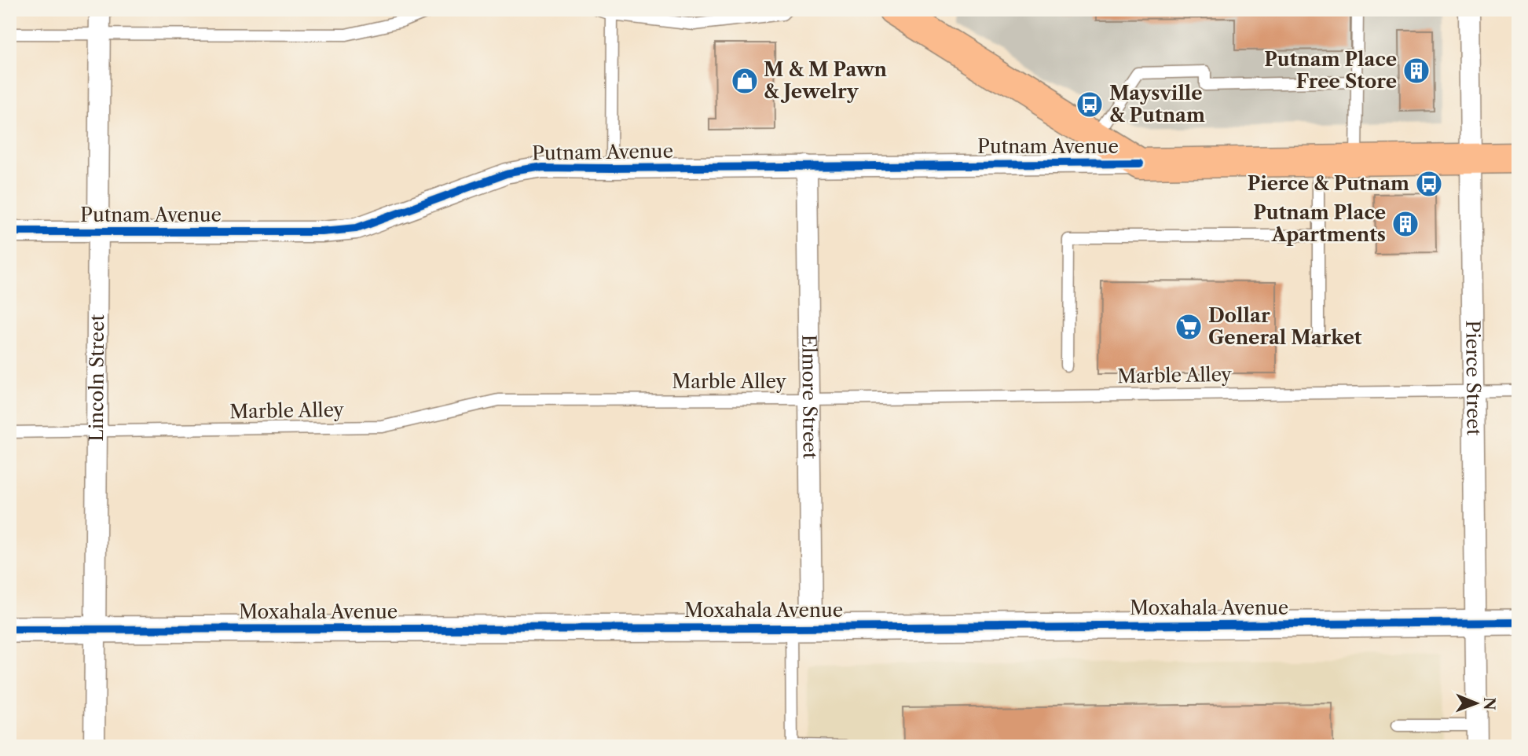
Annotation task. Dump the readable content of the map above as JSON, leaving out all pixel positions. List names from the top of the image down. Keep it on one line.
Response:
{"streets":{"main road":["Putnam Avenue"],"street":["Lincoln Street","Pierce Street","Elmore Street","Moxahala Avenue"],"lane":["Marble Alley"]},"crossings":[["Putnam Avenue","Lincoln Street"],["Putnam Avenue","Pierce Street"],["Putnam Avenue","Elmore Street"],["Marble Alley","Lincoln Street"],["Marble Alley","Pierce Street"],["Marble Alley","Elmore Street"],["Lincoln Street","Moxahala Avenue"],["Pierce Street","Moxahala Avenue"],["Elmore Street","Moxahala Avenue"]],"places":{"building":["Putnam Place Free Store","Putnam Place Apartments"],"shop":["M & M Pawn & Jewelry"],"bus stop":["Maysville & Putnam","Pierce & Putnam"],"supermarket":["Dollar General Market"]},"north":"right"}
